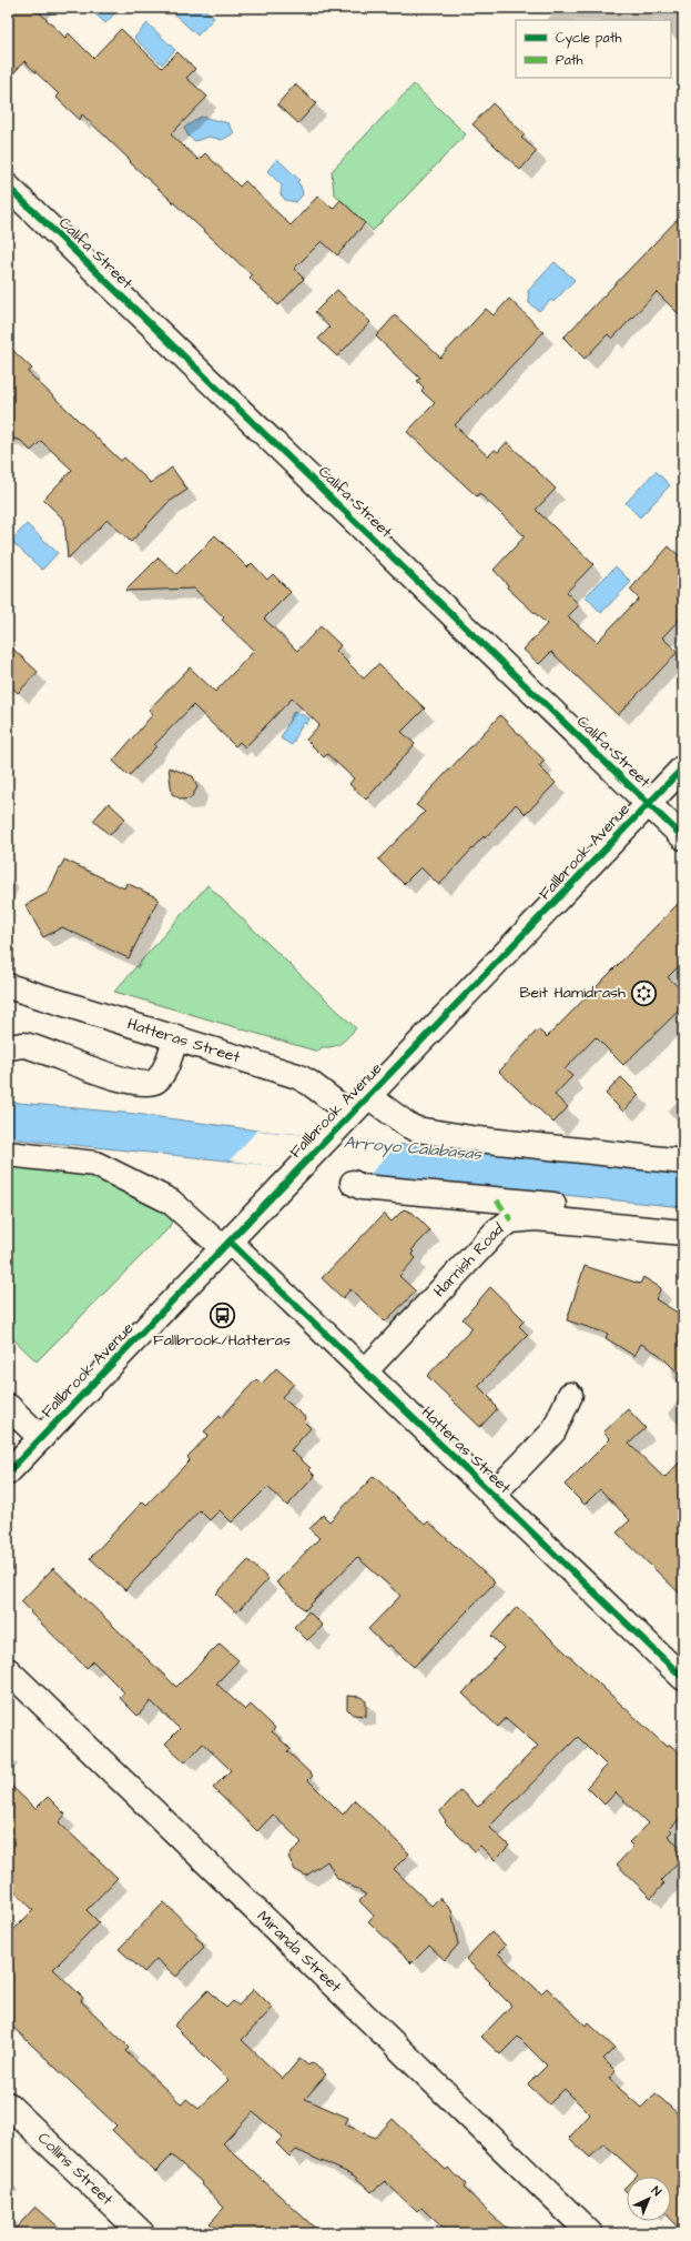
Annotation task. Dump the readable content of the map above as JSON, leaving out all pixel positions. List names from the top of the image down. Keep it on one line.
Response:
{"streets":{"street":["Califa Street","Fallbrook Avenue","Hatteras Street","Harnish Road","Miranda Street","Collins Street"]},"crossings":[["Califa Street","Fallbrook Avenue"],["Fallbrook Avenue","Hatteras Street"],["Hatteras Street","Harnish Road"]],"water":["Arroyo Calabasas"],"places":{"synagogue":["Beit Hamidrash"],"bus stop":["Fallbrook/Hatteras"]},"legend":["Cycle path","Path"],"north":"top right"}
